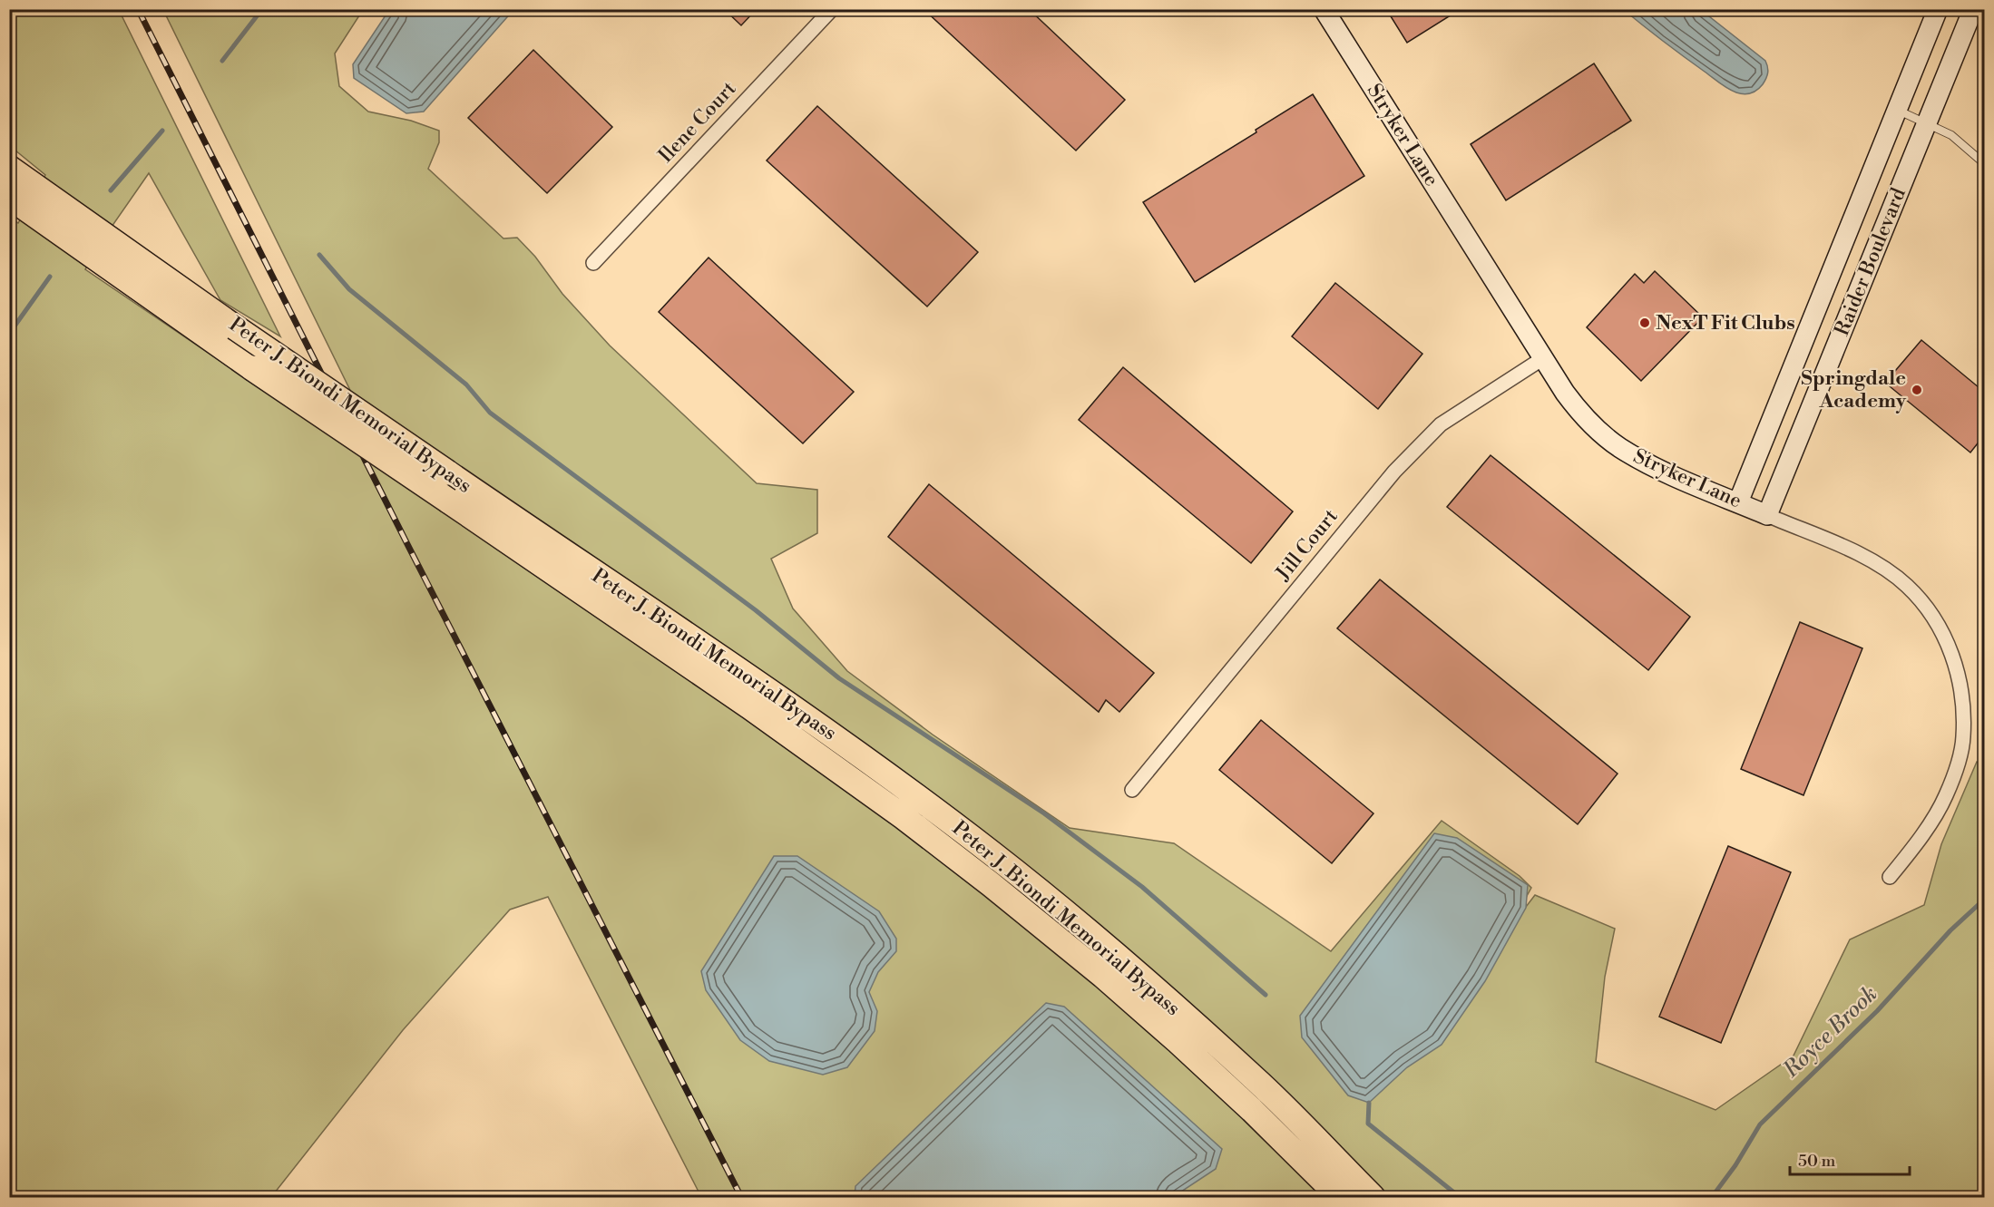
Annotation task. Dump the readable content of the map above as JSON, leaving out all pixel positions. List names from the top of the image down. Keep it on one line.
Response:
{"streets":{"highway":["Peter J. Biondi Memorial Bypass"],"street":["Ilene Court","Stryker Lane","Raider Boulevard","Jill Court"]},"crossings":[["Stryker Lane","Raider Boulevard"],["Stryker Lane","Jill Court"]],"water":["Royce Brook"],"places":["NexT Fit Clubs","Springdale Academy"],"scale_bar":"50 m"}
